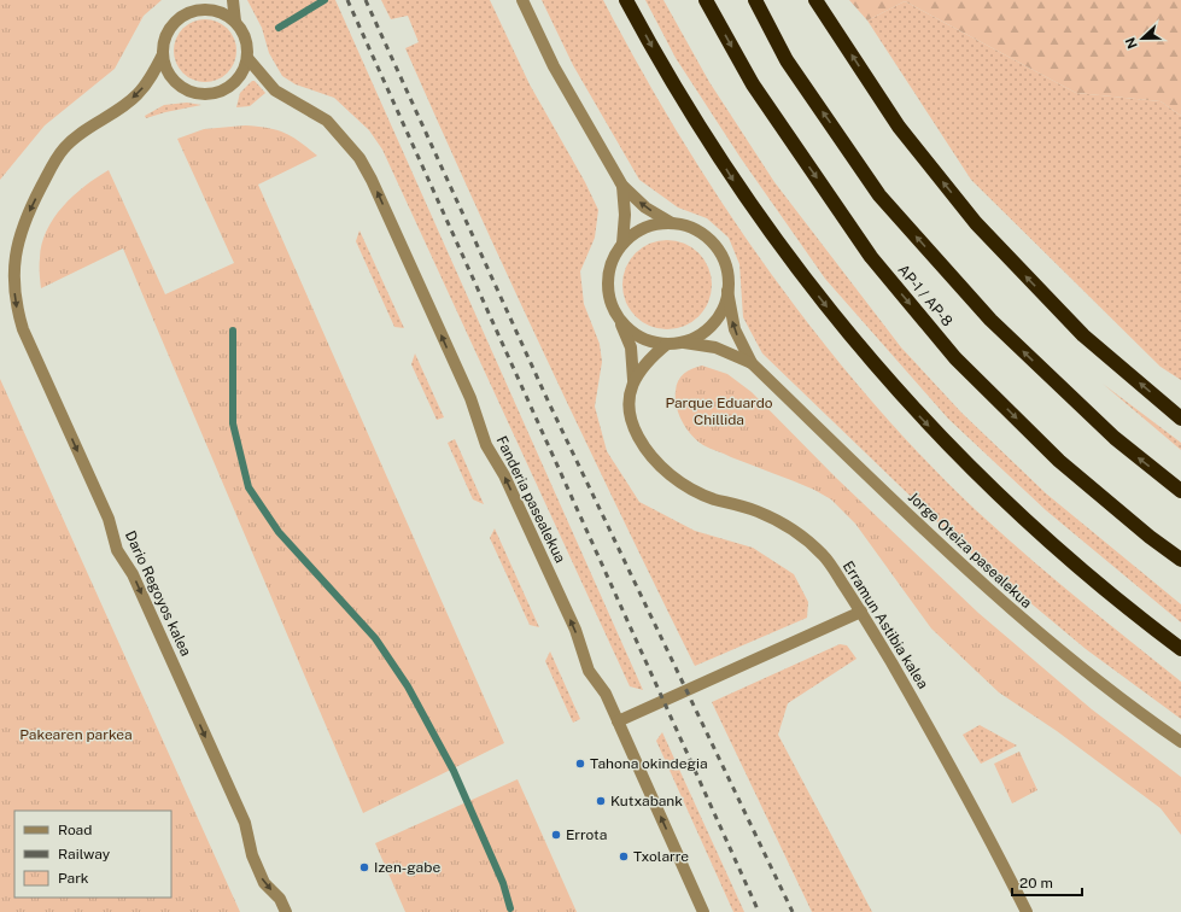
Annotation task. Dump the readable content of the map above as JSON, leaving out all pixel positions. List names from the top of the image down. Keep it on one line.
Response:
{"streets":{"highway":["AP-1 / AP-8"],"street":["Fanderia pasealekua","Jorge Oteiza pasealekua","Dario Regoyos kalea","Erramun Astibia kalea"]},"crossings":[["Fanderia pasealekua","Dario Regoyos kalea"],["Jorge Oteiza pasealekua","Erramun Astibia kalea"]],"one_way":["Fanderia pasealekua","Dario Regoyos kalea"],"parks":["Parque Eduardo Chillida","Pakearen parkea"],"places":["Tahona okindegia","Kutxabank","Errota","Txolarre","Izen-gabe"],"legend":["Road","Railway","Park"],"scale_bar":"20 m","north":"left"}
